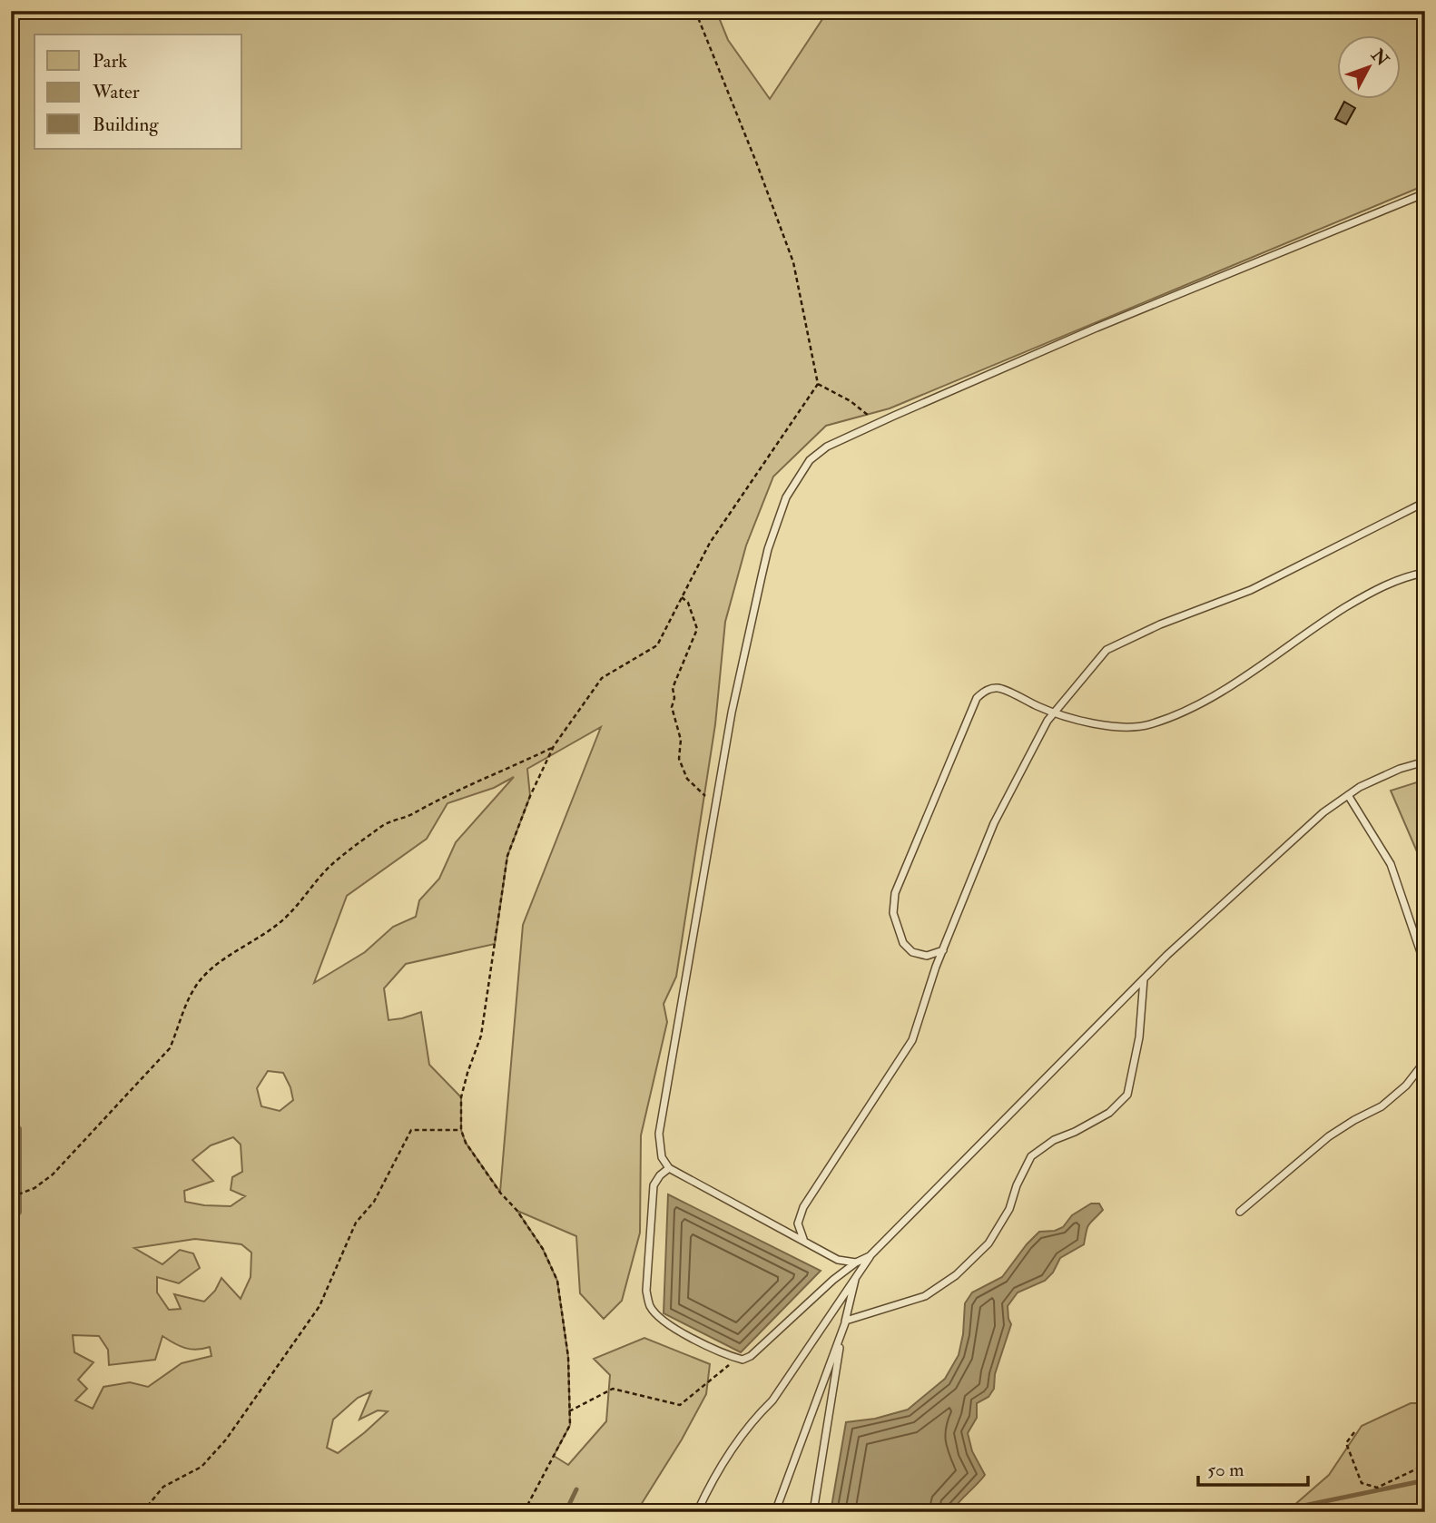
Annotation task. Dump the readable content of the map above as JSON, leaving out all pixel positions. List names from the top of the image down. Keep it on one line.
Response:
{"legend":["Park","Water","Building"],"scale_bar":"50 m","north":"top right"}
